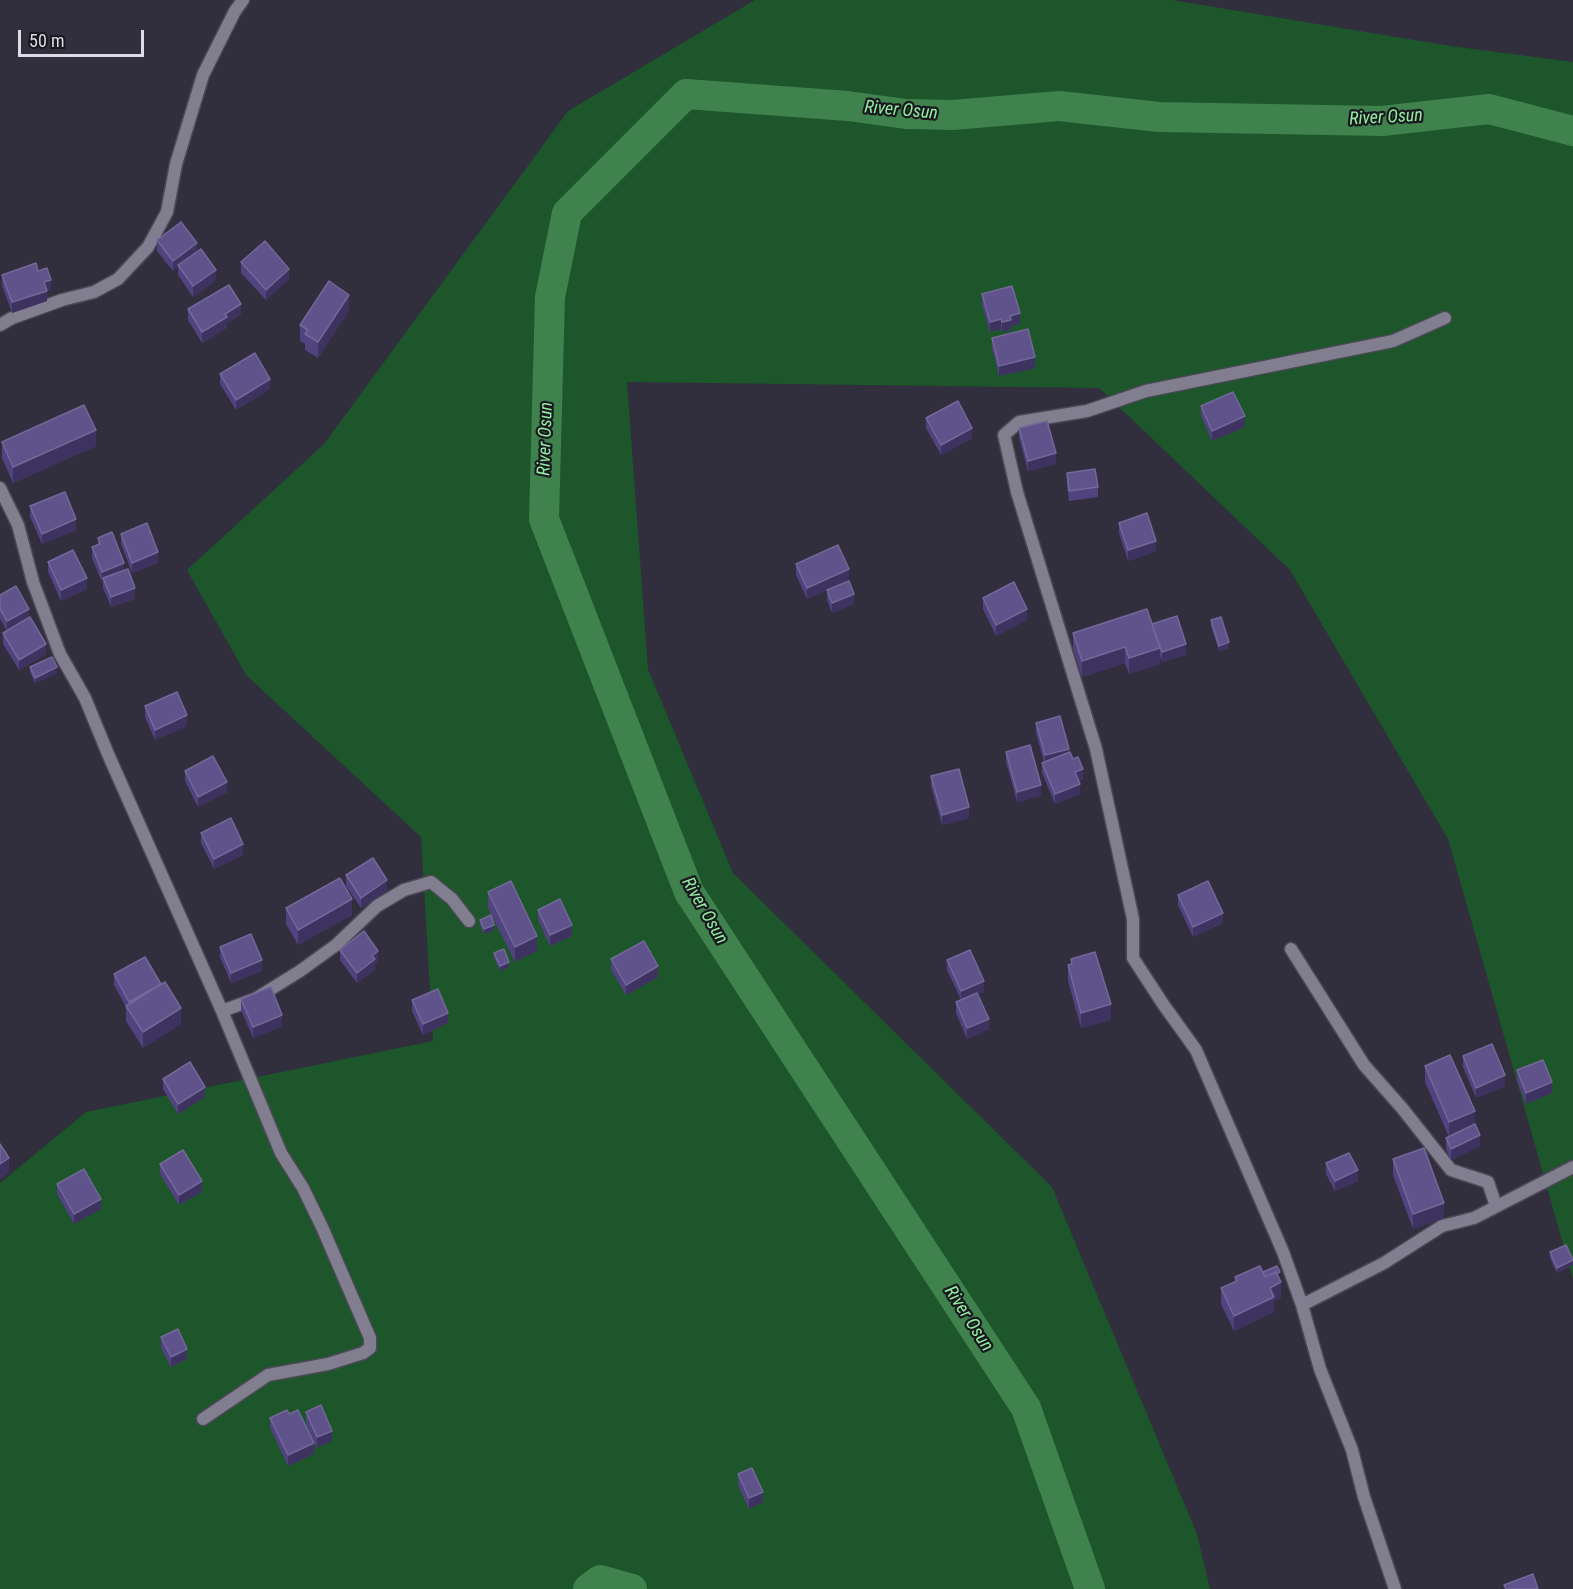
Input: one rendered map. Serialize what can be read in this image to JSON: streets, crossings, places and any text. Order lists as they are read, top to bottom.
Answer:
{
  "water": ["River Osun"],
  "scale_bar": "50 m"
}
